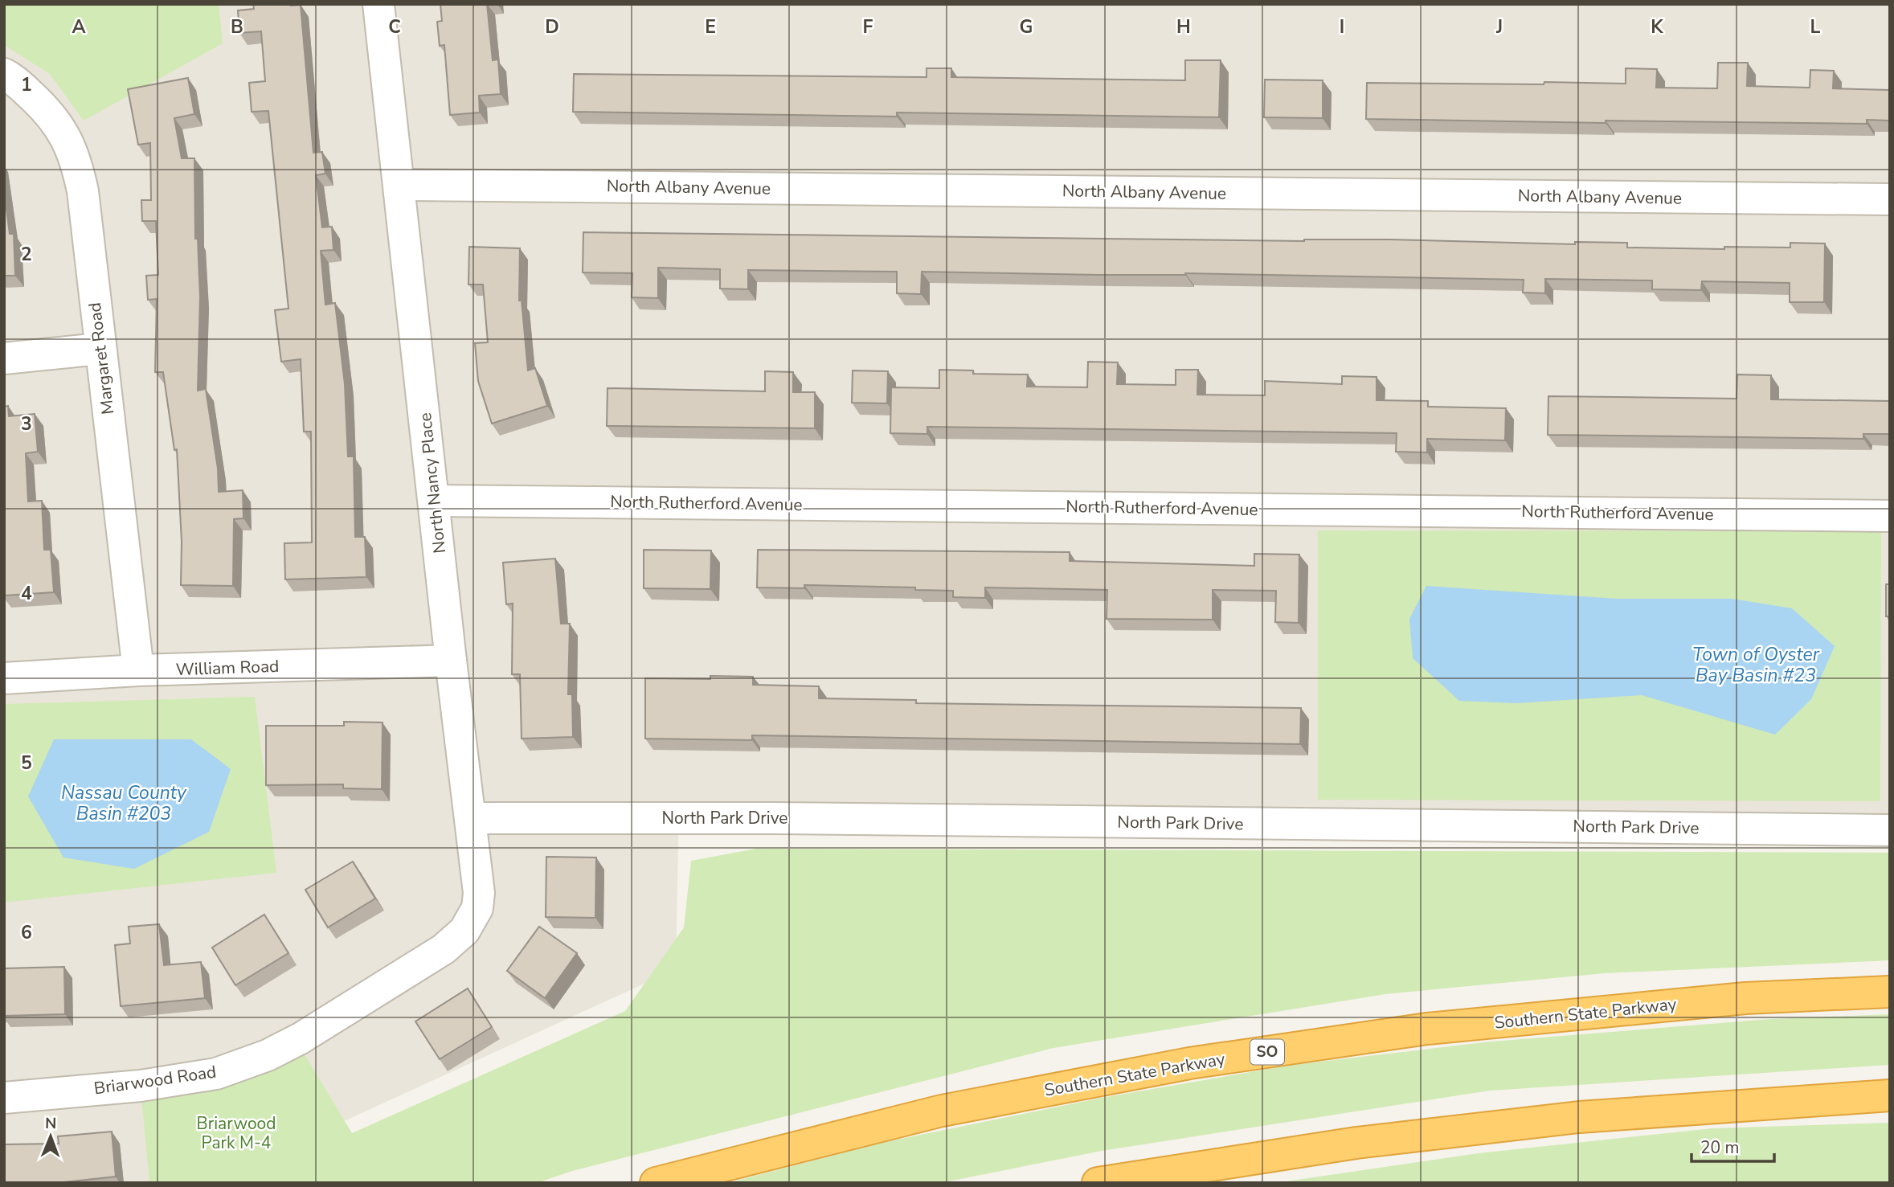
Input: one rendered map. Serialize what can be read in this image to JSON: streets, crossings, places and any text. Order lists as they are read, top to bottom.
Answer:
{
  "streets": {
    "highway": ["Southern State Parkway", "SO"],
    "street": [
      "North Albany Avenue",
      "Margaret Road",
      "North Nancy Place",
      "North Rutherford Avenue",
      "William Road",
      "North Park Drive",
      "Briarwood Road"
    ]
  },
  "crossings": [
    ["North Albany Avenue", "North Nancy Place"],
    ["Margaret Road", "William Road"],
    ["North Nancy Place", "North Rutherford Avenue"],
    ["North Nancy Place", "William Road"],
    ["North Nancy Place", "North Park Drive"],
    ["North Nancy Place", "Briarwood Road"]
  ],
  "water": ["Town of Oyster Bay Basin #23", "Nassau County Basin #203"],
  "parks": ["Briarwood Park M-4"],
  "scale_bar": "20 m",
  "north": "top",
  "grid": {
    "columns": [
      "A",
      "B",
      "C",
      "D",
      "E",
      "F",
      "G",
      "H",
      "I",
      "J",
      "K",
      "L"
    ],
    "rows": [
      "1",
      "2",
      "3",
      "4",
      "5",
      "6"
    ]
  }
}
